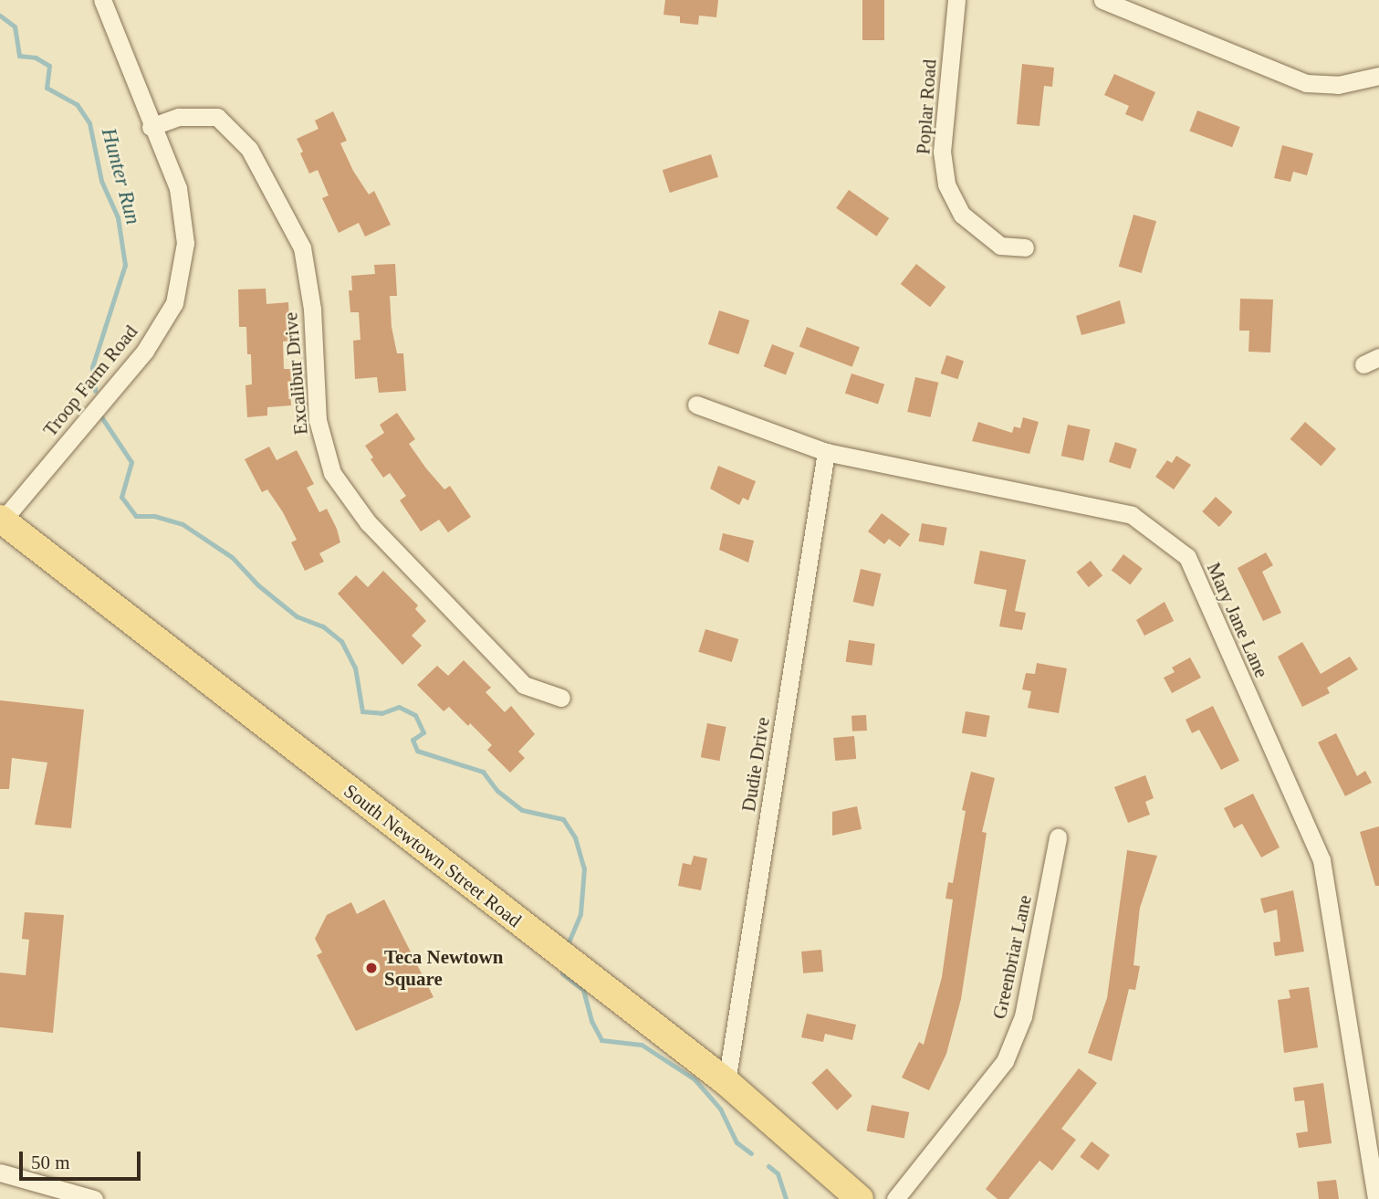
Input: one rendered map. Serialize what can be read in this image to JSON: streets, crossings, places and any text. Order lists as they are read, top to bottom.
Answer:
{
  "streets": {
    "main road": ["South Newtown Street Road"],
    "street": [
      "Poplar Road",
      "Excalibur Drive",
      "Troop Farm Road",
      "Mary Jane Lane",
      "Dudie Drive",
      "Greenbriar Lane"
    ]
  },
  "crossings": [
    ["Excalibur Drive", "Troop Farm Road"],
    ["Troop Farm Road", "South Newtown Street Road"],
    ["Mary Jane Lane", "Dudie Drive"],
    ["Dudie Drive", "South Newtown Street Road"]
  ],
  "water": ["Hunter Run"],
  "places": ["Teca Newtown Square"],
  "scale_bar": "50 m"
}
